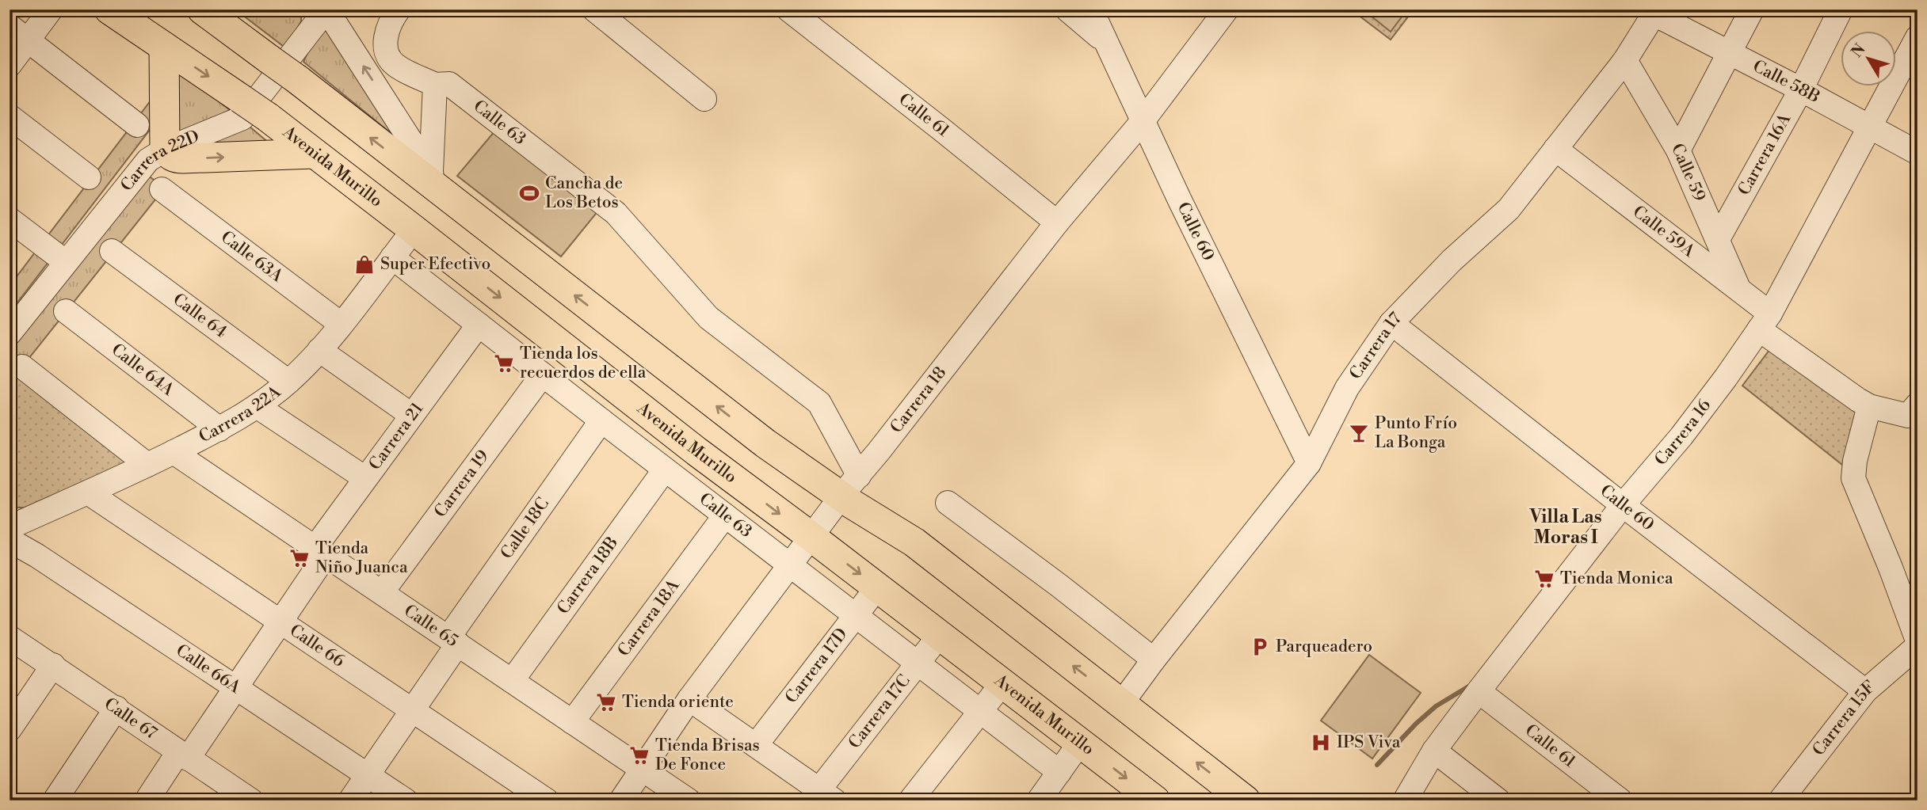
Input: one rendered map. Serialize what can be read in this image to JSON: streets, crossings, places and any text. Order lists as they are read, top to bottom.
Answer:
{
  "streets": {
    "main road": ["Avenida Murillo"],
    "street": [
      "Calle 58B",
      "Calle 61",
      "Calle 63",
      "Carrera 16A",
      "Carrera 22D",
      "Calle 59",
      "Calle 60",
      "Calle 59A",
      "Calle 63A",
      "Calle 64",
      "Carrera 17",
      "Calle 64A",
      "Carrera 18",
      "Carrera 22A",
      "Carrera 16",
      "Carrera 21",
      "Carrera 19",
      "Calle 18C",
      "Carrera 18B",
      "Carrera 18A",
      "Calle 65",
      "Calle 66",
      "Carrera 17D",
      "Calle 66A",
      "Carrera 17C",
      "Calle 67",
      "Carrera 15F"
    ]
  },
  "crossings": [
    ["Calle 58B", "Carrera 16A"],
    ["Calle 58B", "Carrera 17"],
    ["Calle 58B", "Carrera 16"],
    ["Calle 61", "Carrera 18"],
    ["Calle 61", "Carrera 16"],
    ["Calle 63", "Carrera 18"],
    ["Calle 63", "Carrera 22A"],
    ["Calle 63", "Carrera 21"],
    ["Calle 63", "Carrera 19"],
    ["Calle 63", "Calle 18C"],
    ["Calle 63", "Carrera 18B"],
    ["Calle 63", "Carrera 18A"],
    ["Calle 63", "Carrera 17D"],
    ["Calle 63", "Carrera 17C"],
    ["Carrera 16A", "Calle 59"],
    ["Avenida Murillo", "Carrera 18"],
    ["Avenida Murillo", "Carrera 22A"],
    ["Avenida Murillo", "Carrera 17D"],
    ["Avenida Murillo", "Carrera 17C"],
    ["Calle 59", "Calle 59A"],
    ["Calle 59", "Carrera 17"],
    ["Calle 60", "Carrera 17"],
    ["Calle 60", "Carrera 18"],
    ["Calle 60", "Carrera 16"],
    ["Calle 60", "Carrera 15F"],
    ["Calle 59A", "Carrera 17"],
    ["Calle 59A", "Carrera 16"],
    ["Calle 63A", "Carrera 22A"],
    ["Calle 64", "Carrera 22A"],
    ["Calle 64A", "Carrera 22A"],
    ["Carrera 18", "Calle 65"],
    ["Carrera 22A", "Calle 65"],
    ["Carrera 22A", "Calle 66"],
    ["Carrera 21", "Calle 65"],
    ["Carrera 21", "Calle 66"],
    ["Carrera 21", "Calle 66A"],
    ["Carrera 21", "Calle 67"],
    ["Carrera 19", "Calle 65"],
    ["Calle 18C", "Calle 65"],
    ["Calle 18C", "Calle 66"],
    ["Calle 18C", "Calle 66A"],
    ["Carrera 18B", "Calle 65"],
    ["Carrera 18A", "Calle 65"]
  ],
  "districts": ["Villa Las Moras I"],
  "places": {
    "sports": ["Cancha de Los Betos"],
    "shop": ["Super Efectivo"],
    "supermarket": [
      "Tienda los recuerdos de ella",
      "Tienda Niño Juanca",
      "Tienda Monica",
      "Tienda oriente",
      "Tienda Brisas De Fonce"
    ],
    "bar": ["Punto Frío La Bonga"],
    "parking": ["Parqueadero"],
    "hospital": ["IPS Viva"]
  },
  "north": "top left"
}
